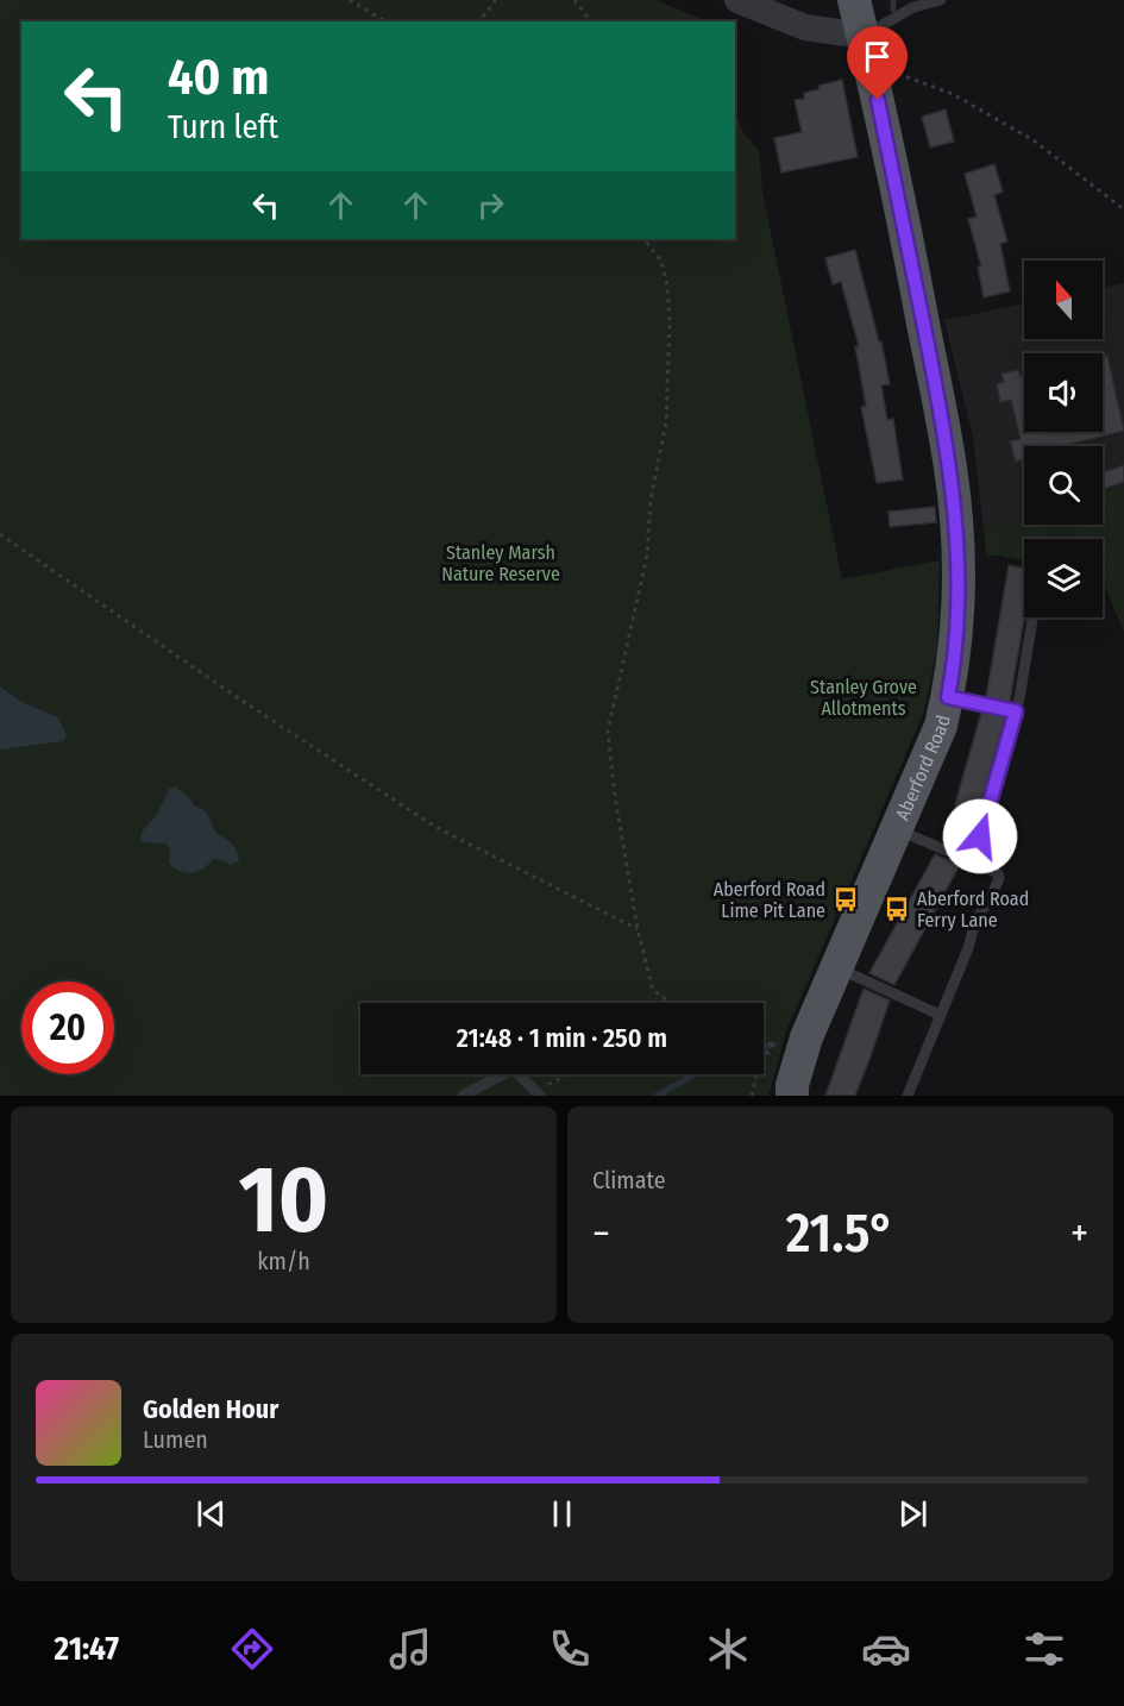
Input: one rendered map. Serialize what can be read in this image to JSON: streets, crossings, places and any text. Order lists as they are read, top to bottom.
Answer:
{
  "streets": {
    "main road": ["Aberford Road"]
  },
  "parks": ["Stanley Marsh Nature Reserve", "Stanley Grove Allotments"],
  "places": {
    "bus stop": ["Aberford Road Lime Pit Lane", "Aberford Road Ferry Lane"]
  },
  "north": "top",
  "page": {
    "turn": ["40 m", "Turn left"],
    "limit": "20",
    "trip": "21:48 · 1 min · 250 m",
    "tile": [
      ["10", "km/h"],
      "Climate"
    ],
    "heat": ["−", "21.5°", "+"],
    "song": ["Golden Hour", "Lumen"],
    "tabs": "21:47"
  }
}
